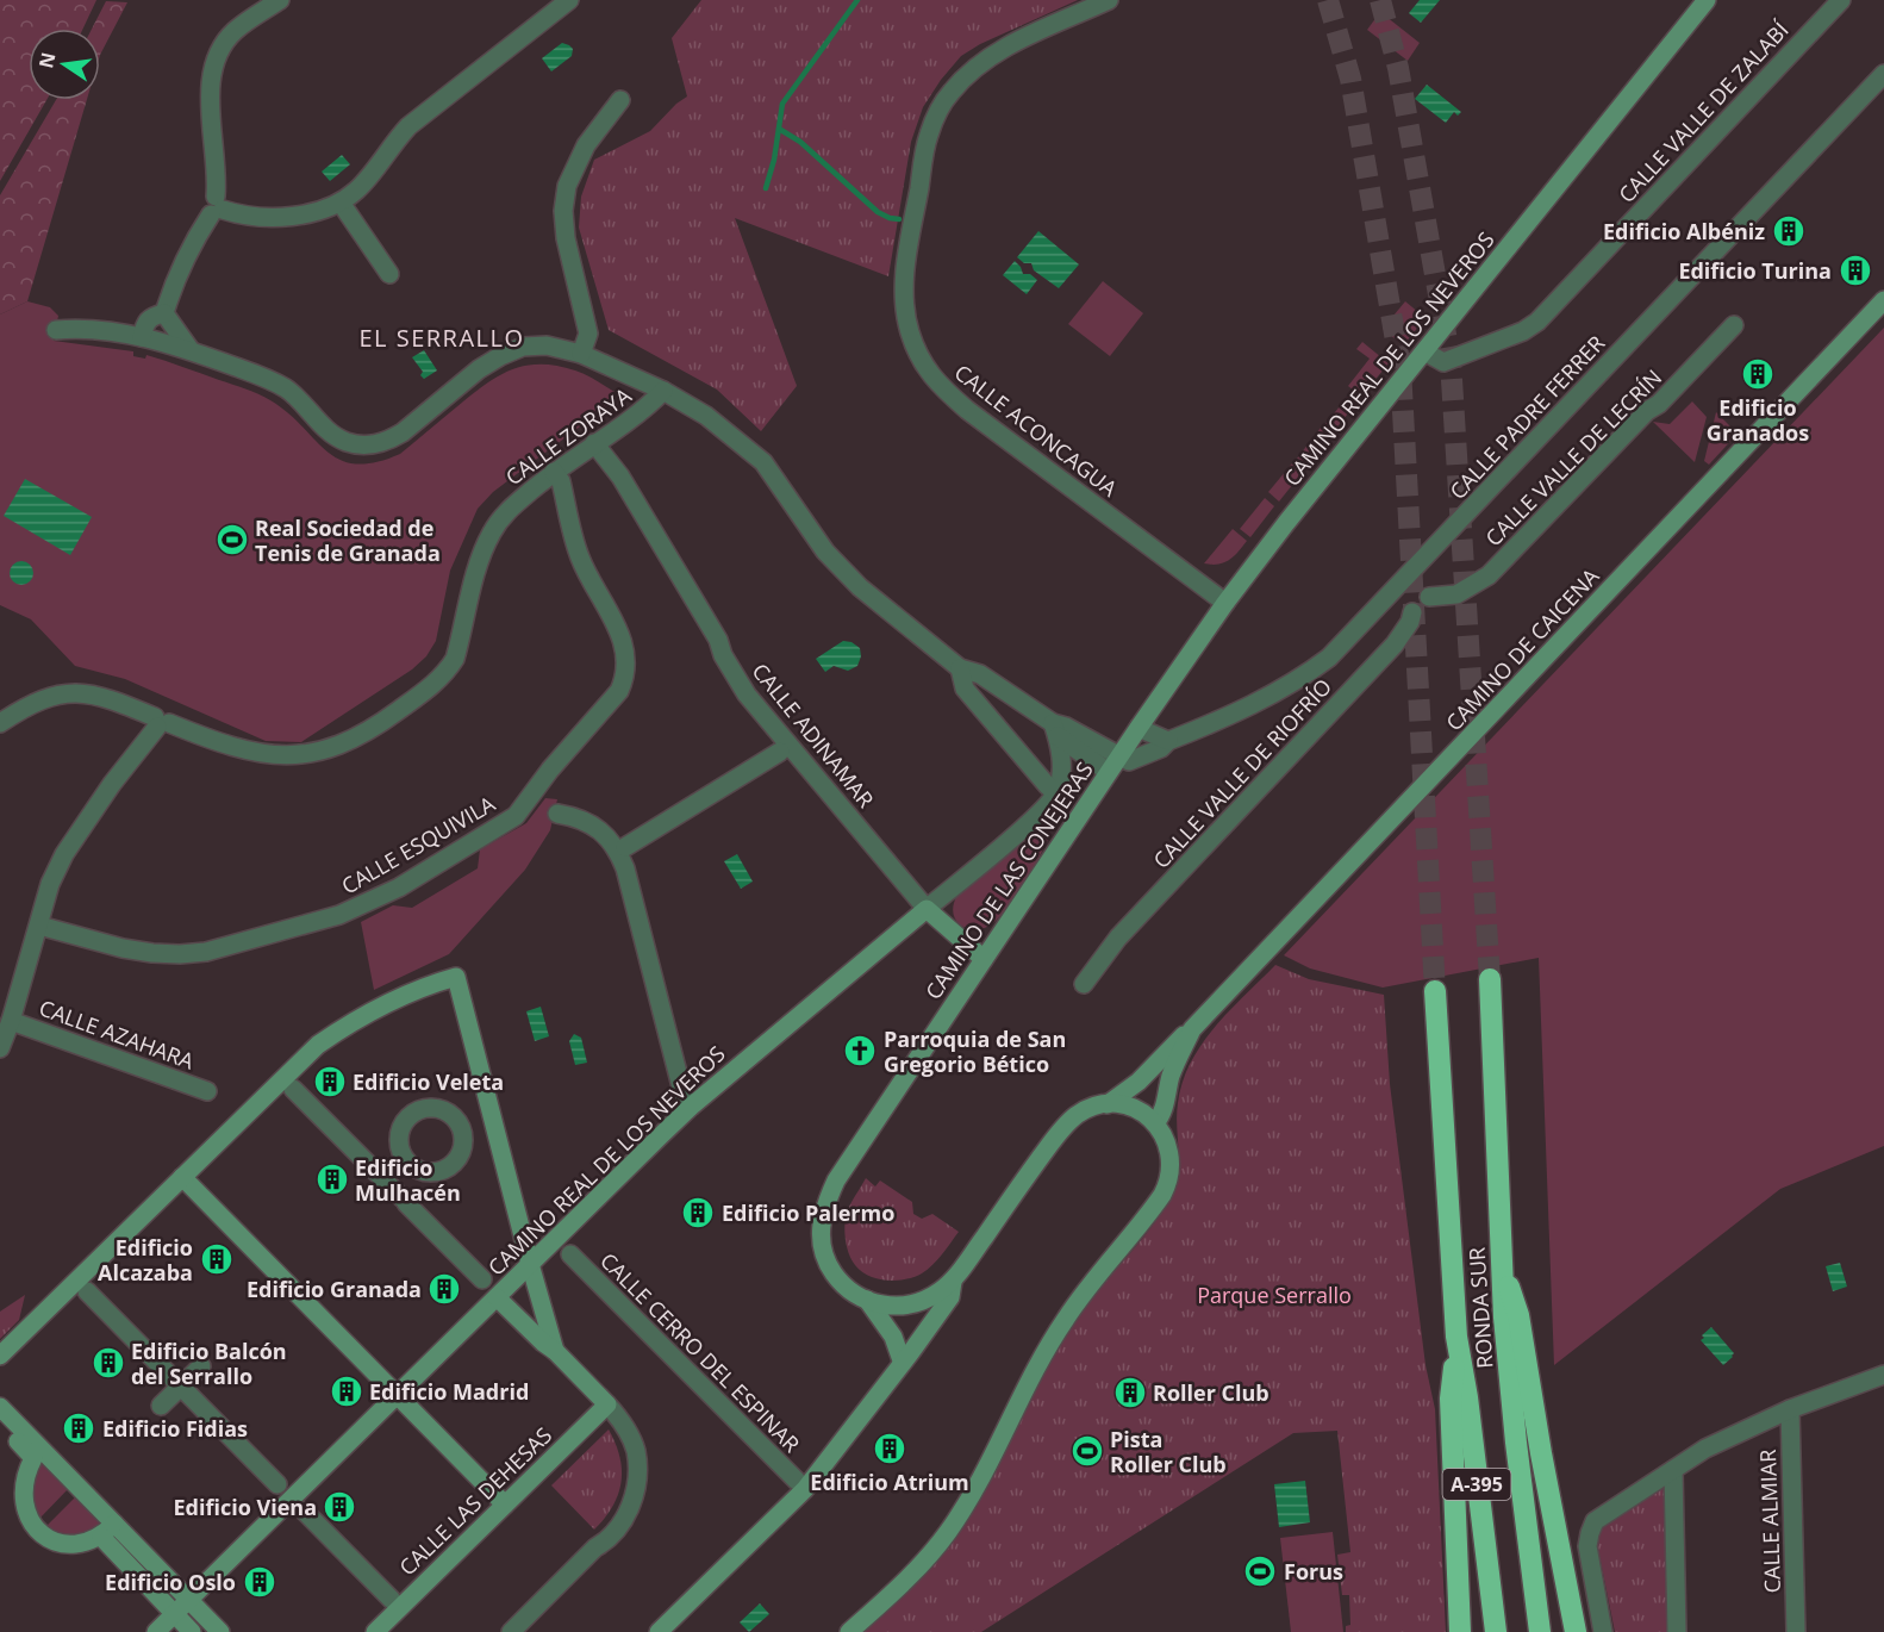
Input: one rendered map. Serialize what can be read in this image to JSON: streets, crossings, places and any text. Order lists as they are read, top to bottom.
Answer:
{
  "streets": {
    "highway": ["RONDA SUR", "A-395"],
    "street": [
      "CALLE VALLE DE ZALABÍ",
      "CAMINO REAL DE LOS NEVEROS",
      "CALLE PADRE FERRER",
      "CALLE ACONCAGUA",
      "CALLE ZORAYA",
      "CALLE VALLE DE LECRÍN",
      "CAMINO DE CAICENA",
      "CALLE ADINAMAR",
      "CALLE VALLE DE RIOFRÍO",
      "CALLE ESQUIVILA",
      "CAMINO DE LAS CONEJERAS",
      "CALLE AZAHARA",
      "CALLE CERRO DEL ESPINAR",
      "CALLE LAS DEHESAS",
      "CALLE ALMIAR"
    ]
  },
  "crossings": [
    ["CALLE VALLE DE ZALABÍ", "CAMINO REAL DE LOS NEVEROS"],
    ["CAMINO REAL DE LOS NEVEROS", "CALLE PADRE FERRER"],
    ["CAMINO REAL DE LOS NEVEROS", "CALLE ACONCAGUA"],
    ["CAMINO REAL DE LOS NEVEROS", "CALLE ADINAMAR"],
    ["CAMINO REAL DE LOS NEVEROS", "CAMINO DE LAS CONEJERAS"],
    ["CALLE PADRE FERRER", "CAMINO DE LAS CONEJERAS"],
    ["CALLE ZORAYA", "CALLE ADINAMAR"],
    ["CALLE ZORAYA", "CALLE ESQUIVILA"],
    ["CALLE VALLE DE LECRÍN", "CALLE VALLE DE RIOFRÍO"],
    ["CAMINO DE CAICENA", "CAMINO DE LAS CONEJERAS"],
    ["CALLE ADINAMAR", "CAMINO DE LAS CONEJERAS"]
  ],
  "districts": ["EL SERRALLO"],
  "parks": ["Parque Serrallo"],
  "places": {
    "building": [
      "Edificio Albéniz",
      "Edificio Turina",
      "Edificio Granados",
      "Edificio Veleta",
      "Edificio Mulhacén",
      "Edificio Palermo",
      "Edificio Alcazaba",
      "Edificio Granada",
      "Edificio Balcón del Serrallo",
      "Edificio Madrid",
      "Roller Club",
      "Edificio Fidias",
      "Edificio Atrium",
      "Edificio Viena",
      "Edificio Oslo"
    ],
    "sports": ["Real Sociedad de Tenis de Granada", "Pista Roller Club", "Forus"],
    "church": ["Parroquia de San Gregorio Bético"]
  },
  "north": "left"
}
